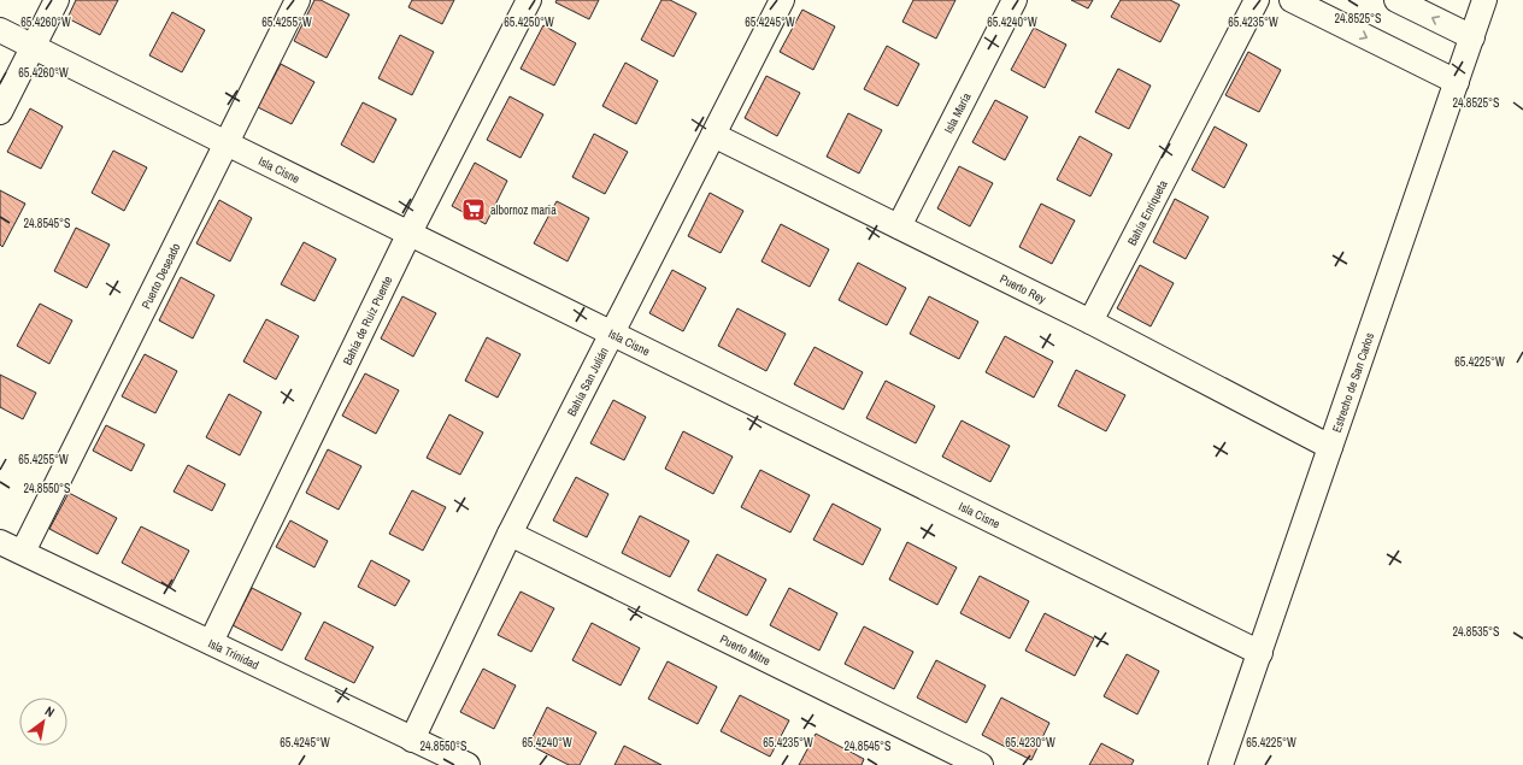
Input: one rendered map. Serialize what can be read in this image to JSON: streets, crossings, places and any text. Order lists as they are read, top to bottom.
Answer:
{
  "streets": {
    "street": [
      "Isla María",
      "Isla Cisne",
      "Bahía Enriqueta",
      "Puerto Deseado",
      "Puerto Rey",
      "Bahía de Ruiz Puente",
      "Bahía San Julián",
      "Estrecho de San Carlos",
      "Puerto Mitre",
      "Isla Trinidad"
    ]
  },
  "crossings": [
    ["Isla María", "Puerto Rey"],
    ["Isla Cisne", "Puerto Deseado"],
    ["Isla Cisne", "Bahía de Ruiz Puente"],
    ["Isla Cisne", "Bahía San Julián"],
    ["Isla Cisne", "Estrecho de San Carlos"],
    ["Bahía Enriqueta", "Puerto Rey"],
    ["Puerto Deseado", "Isla Trinidad"],
    ["Puerto Rey", "Bahía San Julián"],
    ["Puerto Rey", "Estrecho de San Carlos"],
    ["Bahía de Ruiz Puente", "Isla Trinidad"],
    ["Bahía San Julián", "Puerto Mitre"],
    ["Bahía San Julián", "Isla Trinidad"]
  ],
  "places": {
    "supermarket": ["albornoz maria"]
  },
  "north": "top right",
  "coordinates": [
    "24.8525°S",
    "65.4260°W",
    "65.4255°W",
    "65.4250°W",
    "65.4245°W",
    "65.4240°W",
    "65.4235°W",
    "24.8545°S",
    "65.4225°W",
    "24.8550°S",
    "24.8535°S",
    "65.4230°W"
  ]
}
